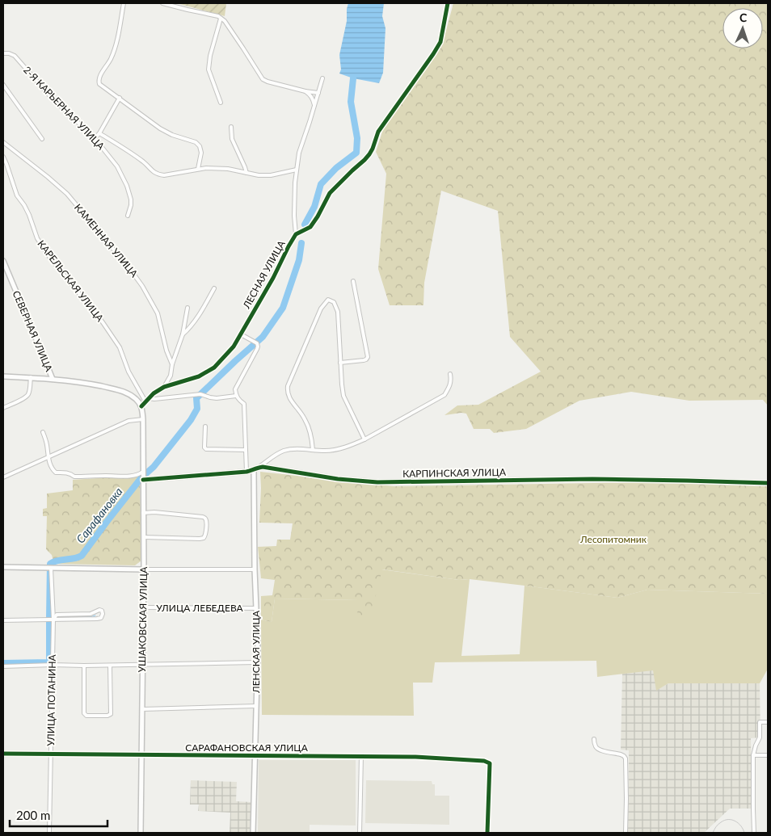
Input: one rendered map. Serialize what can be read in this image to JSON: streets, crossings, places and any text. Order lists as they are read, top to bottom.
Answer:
{
  "streets": {
    "street": [
      "2-Я КАРЬЕРНАЯ УЛИЦА",
      "КАМЕННАЯ УЛИЦА",
      "ЛЕСНАЯ УЛИЦА",
      "КАРЕЛЬСКАЯ УЛИЦА",
      "СЕВЕРНАЯ УЛИЦА",
      "КАРПИНСКАЯ УЛИЦА",
      "УЛИЦА ЛЕБЕДЕВА",
      "УШАКОВСКАЯ УЛИЦА",
      "ЛЕНСКАЯ УЛИЦА",
      "УЛИЦА ПОТАНИНА",
      "САРАФАНОВСКАЯ УЛИЦА"
    ]
  },
  "crossings": [
    ["2-Я КАРЬЕРНАЯ УЛИЦА", "ЛЕСНАЯ УЛИЦА"],
    ["ЛЕСНАЯ УЛИЦА", "КАРЕЛЬСКАЯ УЛИЦА"],
    ["ЛЕСНАЯ УЛИЦА", "УШАКОВСКАЯ УЛИЦА"],
    ["УЛИЦА ЛЕБЕДЕВА", "УШАКОВСКАЯ УЛИЦА"],
    ["УЛИЦА ЛЕБЕДЕВА", "ЛЕНСКАЯ УЛИЦА"],
    ["УШАКОВСКАЯ УЛИЦА", "САРАФАНОВСКАЯ УЛИЦА"],
    ["ЛЕНСКАЯ УЛИЦА", "САРАФАНОВСКАЯ УЛИЦА"],
    ["УЛИЦА ПОТАНИНА", "САРАФАНОВСКАЯ УЛИЦА"]
  ],
  "water": ["Сарафановка"],
  "parks": ["Лесопитомник"],
  "scale_bar": "200 m",
  "north": "top"
}
